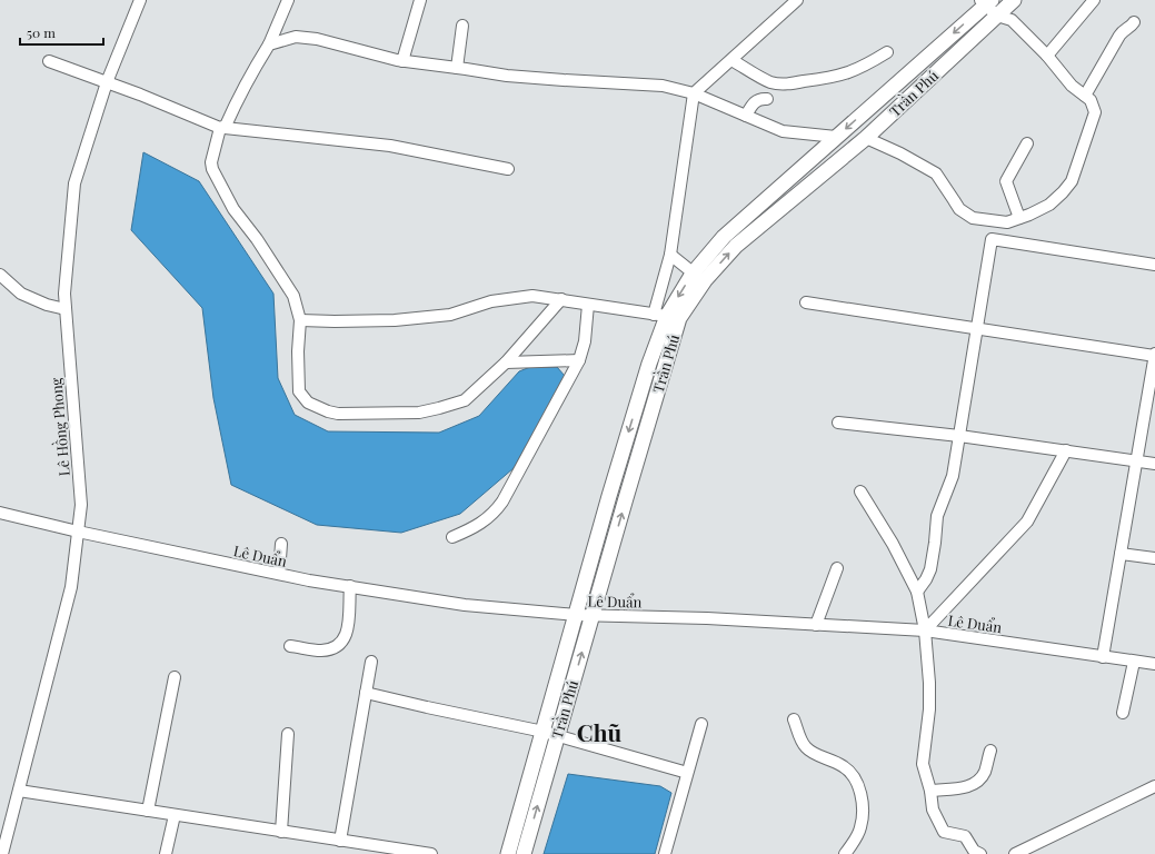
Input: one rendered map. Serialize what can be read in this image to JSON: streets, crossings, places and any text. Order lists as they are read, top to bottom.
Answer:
{
  "streets": {
    "main road": ["Trần Phú"],
    "street": ["Lê Hồng Phong", "Lê Duẩn"]
  },
  "crossings": [
    ["Trần Phú", "Lê Duẩn"],
    ["Lê Hồng Phong", "Lê Duẩn"]
  ],
  "districts": ["Chũ"],
  "scale_bar": "50 m"
}
